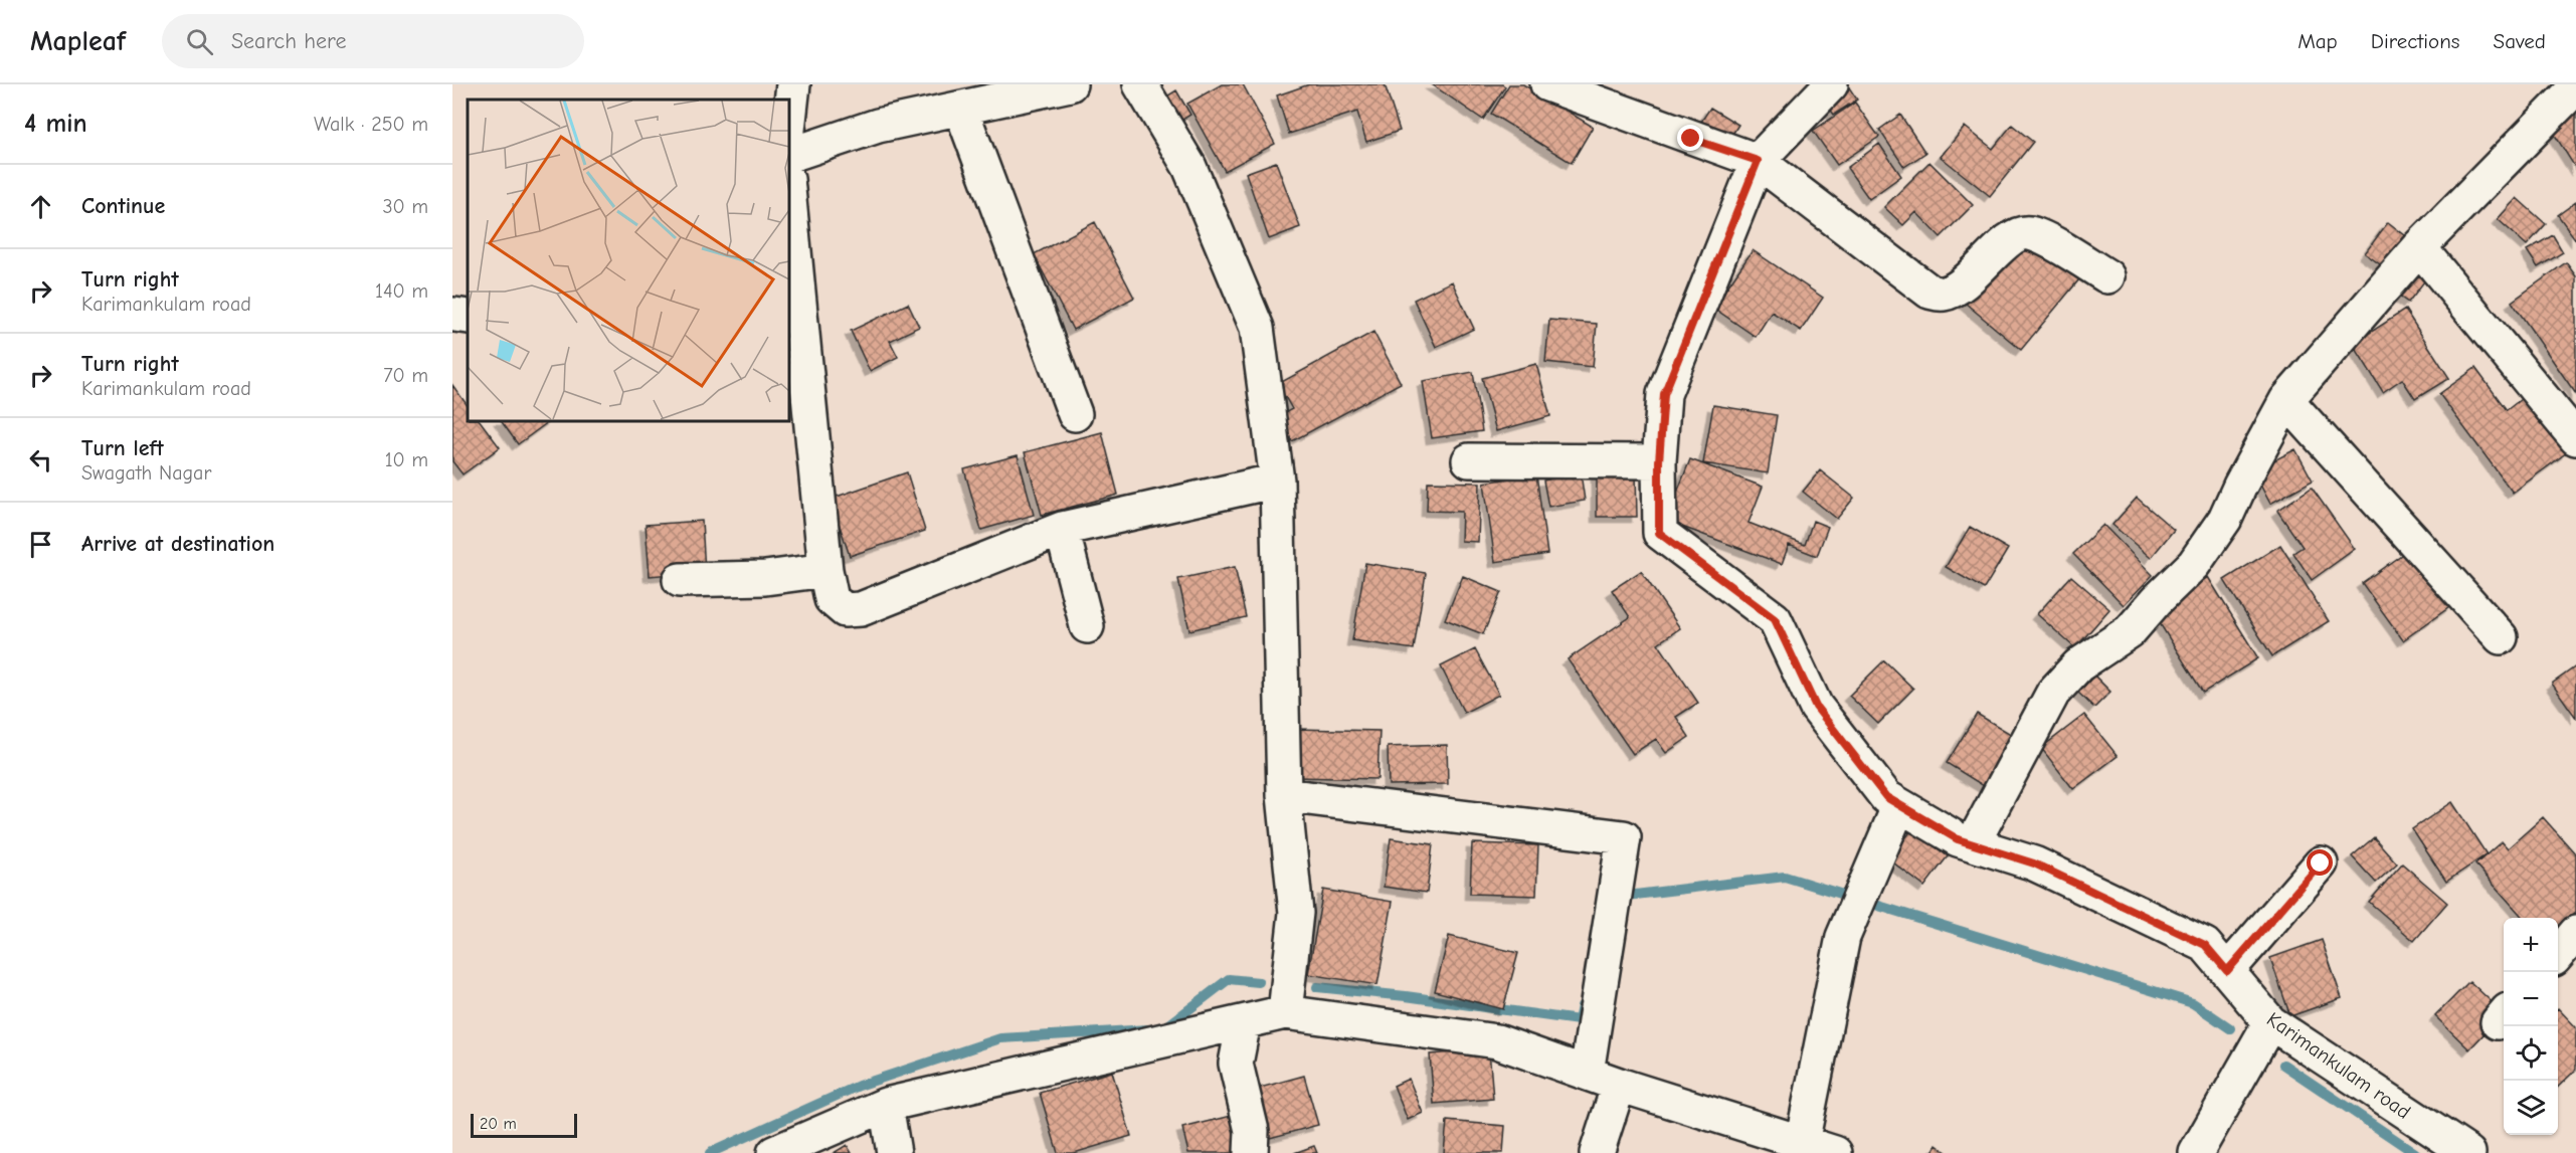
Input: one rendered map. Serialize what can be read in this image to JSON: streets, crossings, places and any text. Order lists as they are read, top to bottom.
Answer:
{
  "streets": {
    "street": ["Karimankulam road"]
  },
  "scale_bar": "20 m",
  "page": {
    "header": "Mapleaf",
    "search": "Search here",
    "nav": ["Map", "Directions", "Saved"],
    "heading": ["4 min", "Walk · 250 m"],
    "list": [
      ["Continue", "30 m"],
      ["Turn right", "Karimankulam road", "140 m"],
      ["Turn right", "Karimankulam road", "70 m"],
      ["Turn left", "Swagath Nagar", "10 m"],
      "Arrive at destination"
    ],
    "map_buttons": ["+", "−"],
    "scale": "20 m"
  }
}
